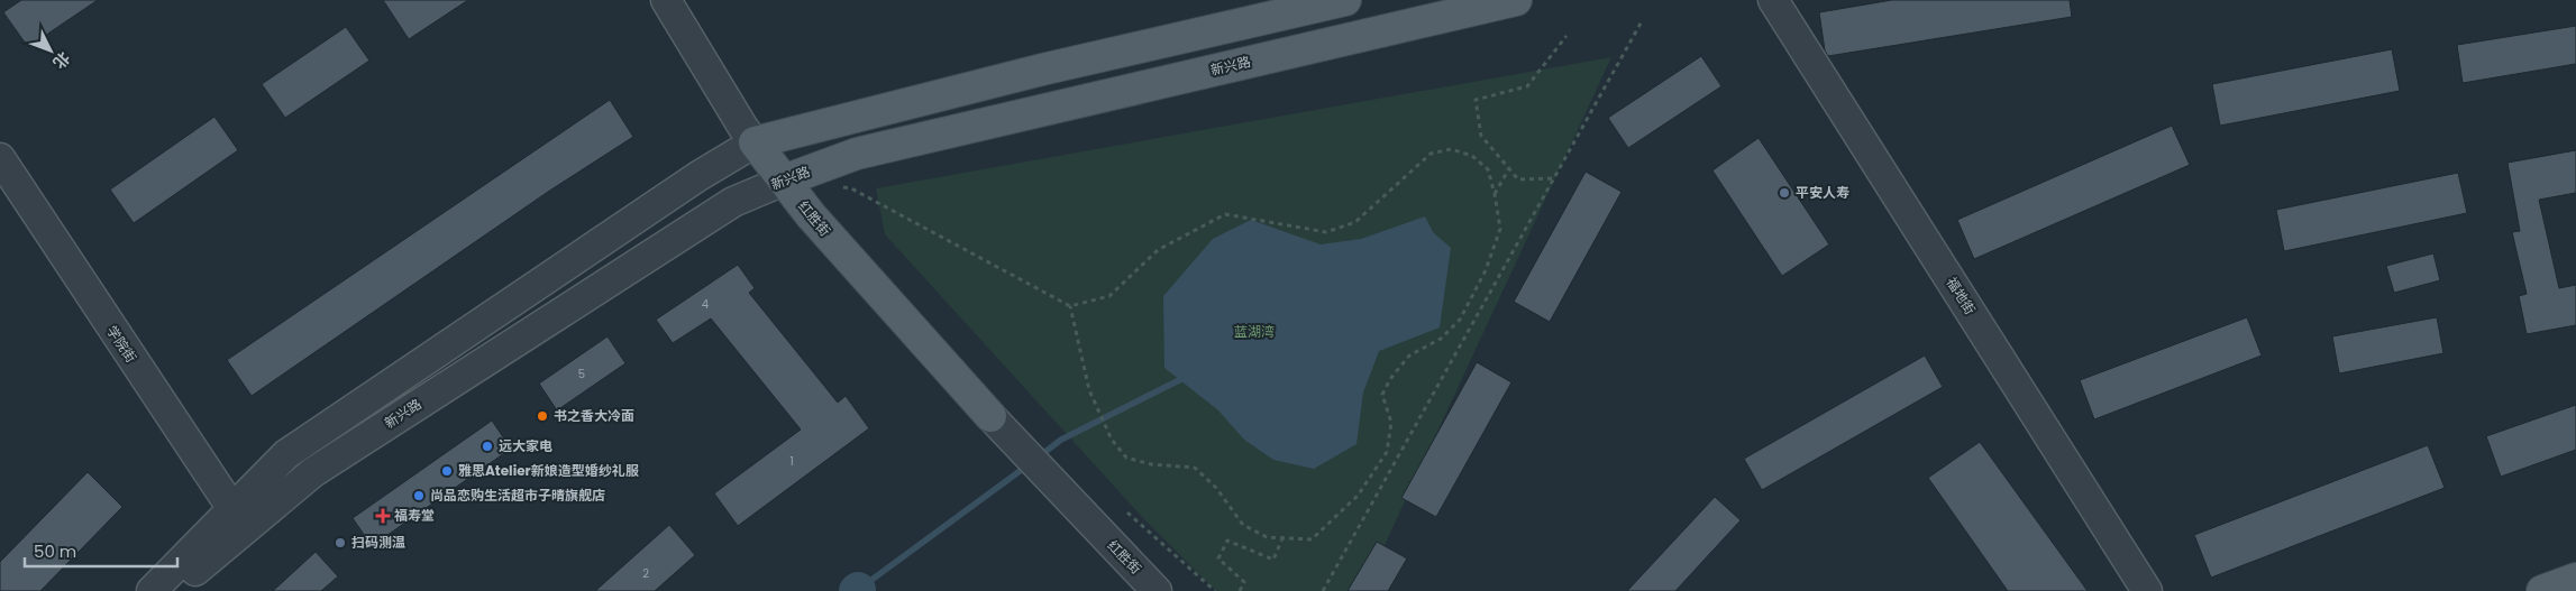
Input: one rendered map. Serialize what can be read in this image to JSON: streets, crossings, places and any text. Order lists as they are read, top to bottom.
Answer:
{
  "streets": {
    "main road": ["新兴路", "红胜街"],
    "street": ["福地街", "学院街"]
  },
  "crossings": [
    ["新兴路", "红胜街"],
    ["新兴路", "学院街"]
  ],
  "parks": ["蓝湖湾"],
  "places": {
    "other": [
      "平安人寿",
      "书之香大冷面",
      "远大家电",
      "雅思Atelier新娘造型婚纱礼服",
      "尚品恋购生活超市子晴旗舰店",
      "扫码测温"
    ],
    "health": ["福寿堂"]
  },
  "house_numbers": [
    "4",
    "5",
    "1",
    "2"
  ],
  "scale_bar": "50 m",
  "north": "bottom right"
}
